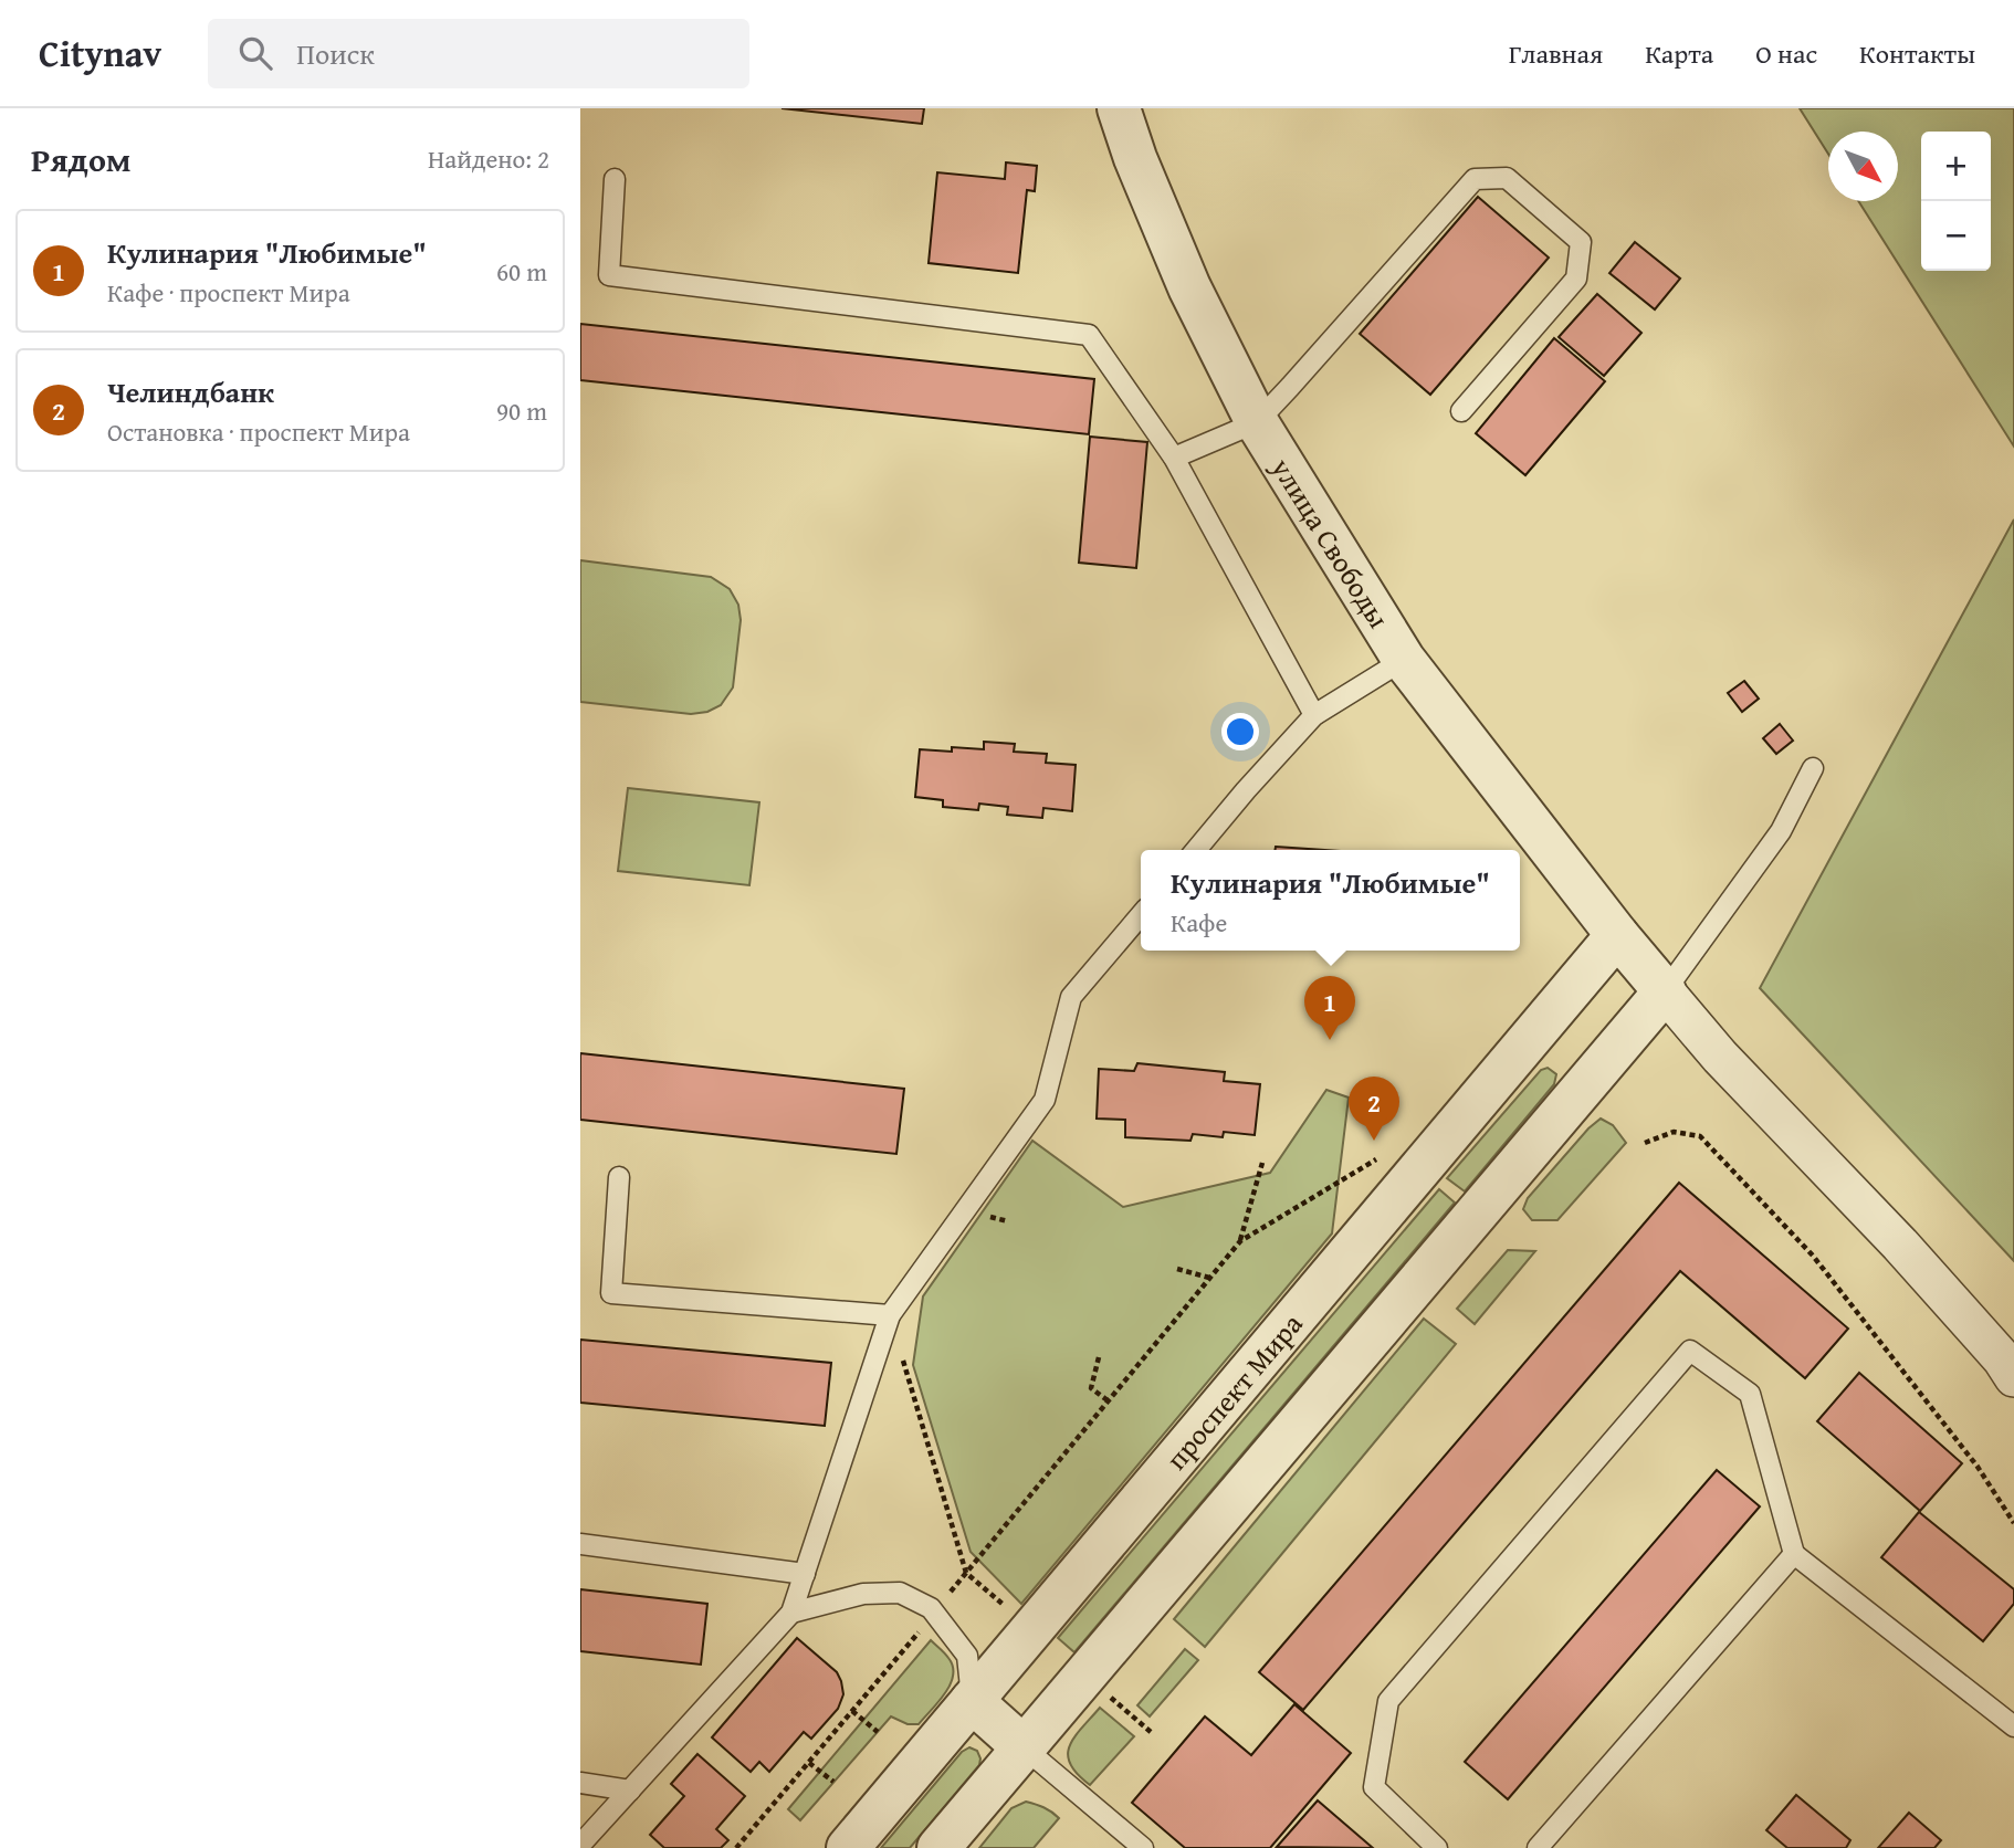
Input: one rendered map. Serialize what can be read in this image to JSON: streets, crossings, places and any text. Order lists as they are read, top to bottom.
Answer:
{
  "streets": {
    "street": ["улица Свободы", "проспект Мира"]
  },
  "crossings": [
    ["улица Свободы", "проспект Мира"]
  ],
  "north": "bottom right",
  "page": {
    "header": "Citynav",
    "search": "Поиск",
    "nav": [
      "Главная",
      "Карта",
      "О нас",
      "Контакты"
    ],
    "heading": ["Рядом", "Найдено: 2"],
    "map_buttons": ["+", "−"],
    "list": [
      {
        "mark": "1",
        "name": "Кулинария \"Любимые\"",
        "note": "Кафе · проспект Мира",
        "value": "60 m"
      },
      {
        "mark": "2",
        "name": "Челиндбанк",
        "note": "Остановка · проспект Мира",
        "value": "90 m"
      }
    ],
    "popup": ["Кулинария \"Любимые\"", "Кафе"],
    "pins": ["1", "2"]
  }
}
